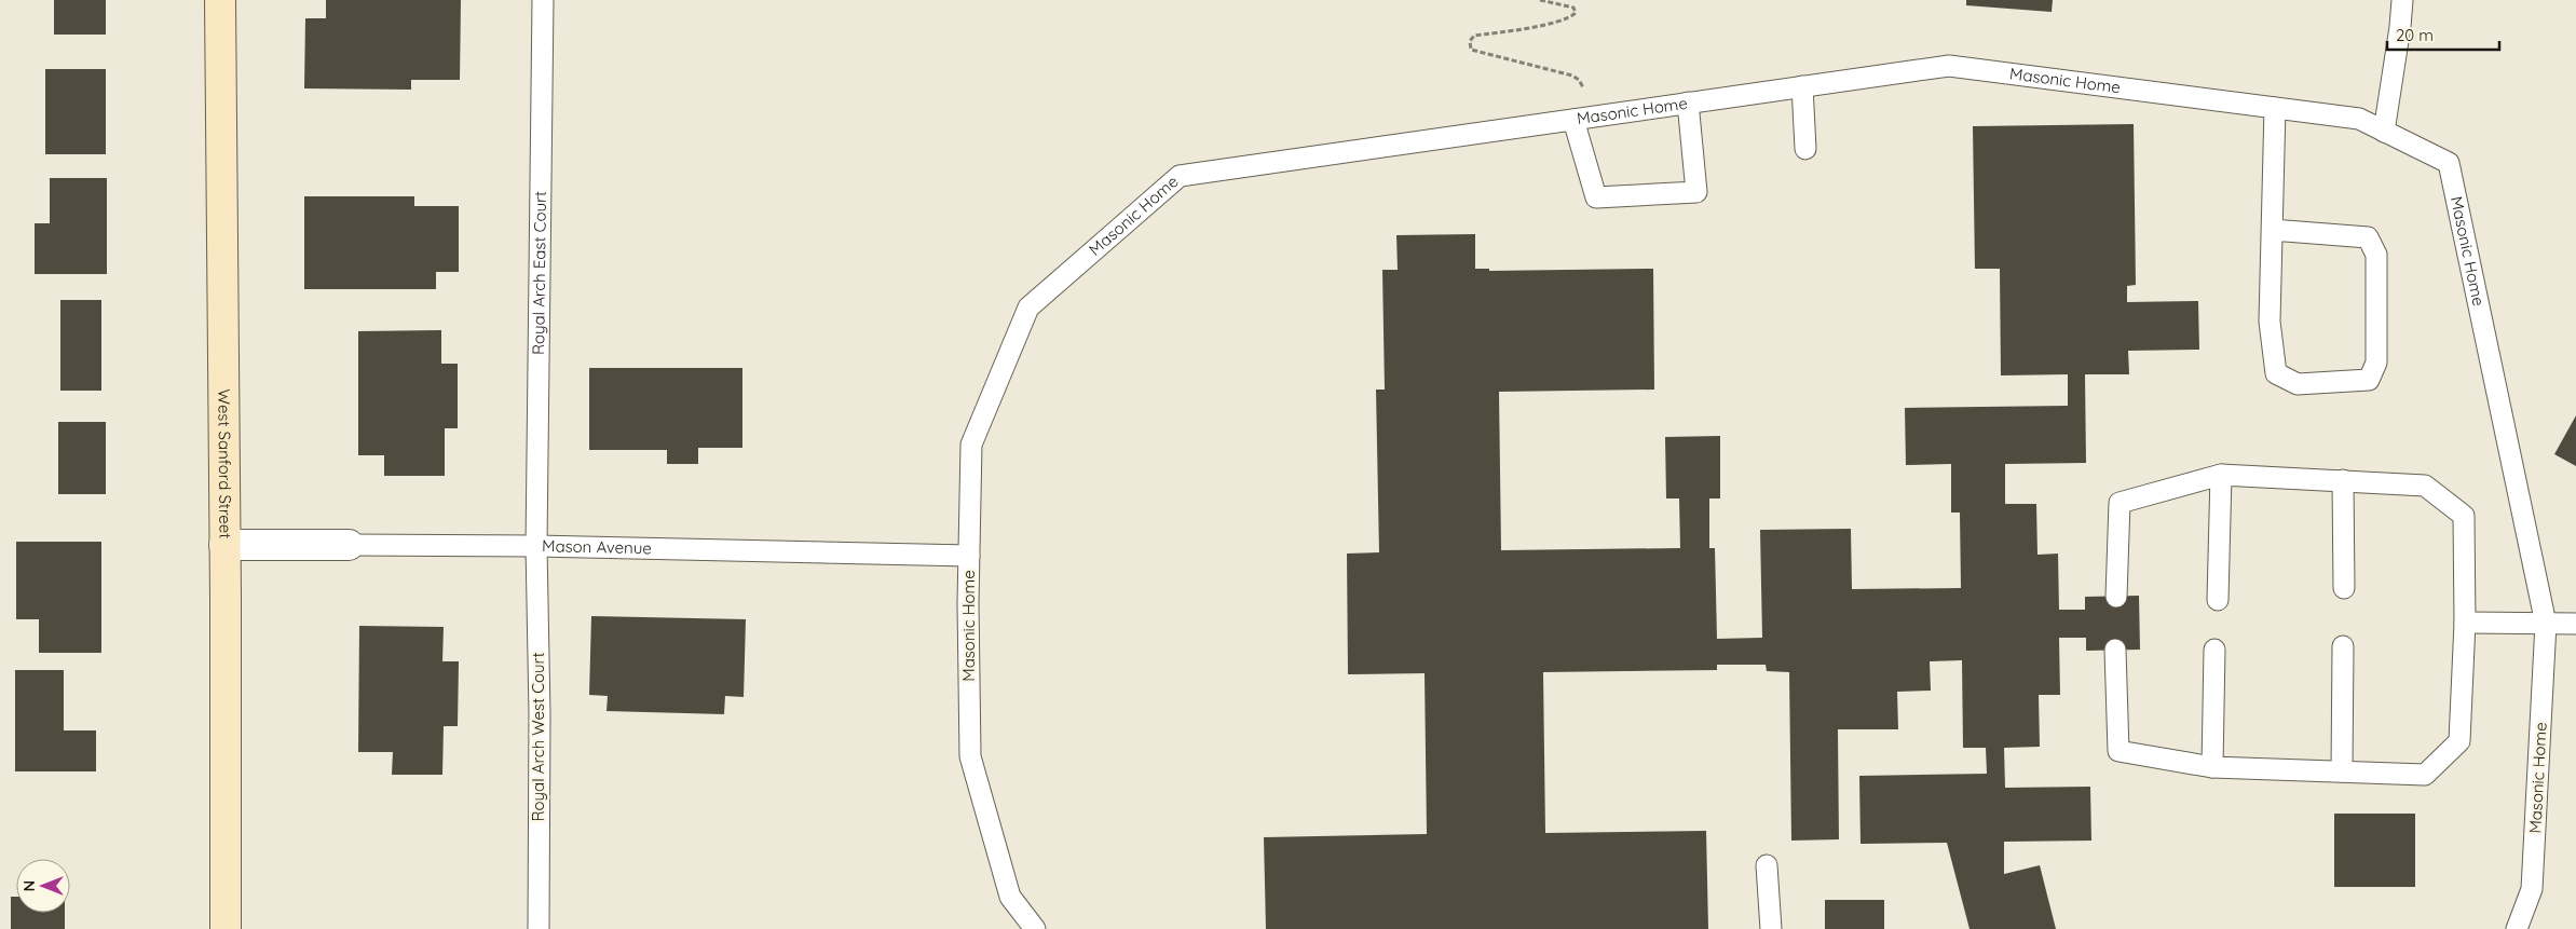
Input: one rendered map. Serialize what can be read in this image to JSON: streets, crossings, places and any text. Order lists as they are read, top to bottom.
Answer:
{
  "streets": {
    "street": ["West Sanford Street", "Mason Avenue"],
    "lane": ["Masonic Home", "Royal Arch East Court", "Royal Arch West Court"]
  },
  "crossings": [
    ["Masonic Home", "Mason Avenue"],
    ["Royal Arch East Court", "Mason Avenue"],
    ["Royal Arch East Court", "Royal Arch West Court"],
    ["West Sanford Street", "Mason Avenue"],
    ["Mason Avenue", "Royal Arch West Court"]
  ],
  "scale_bar": "20 m",
  "north": "left"
}
